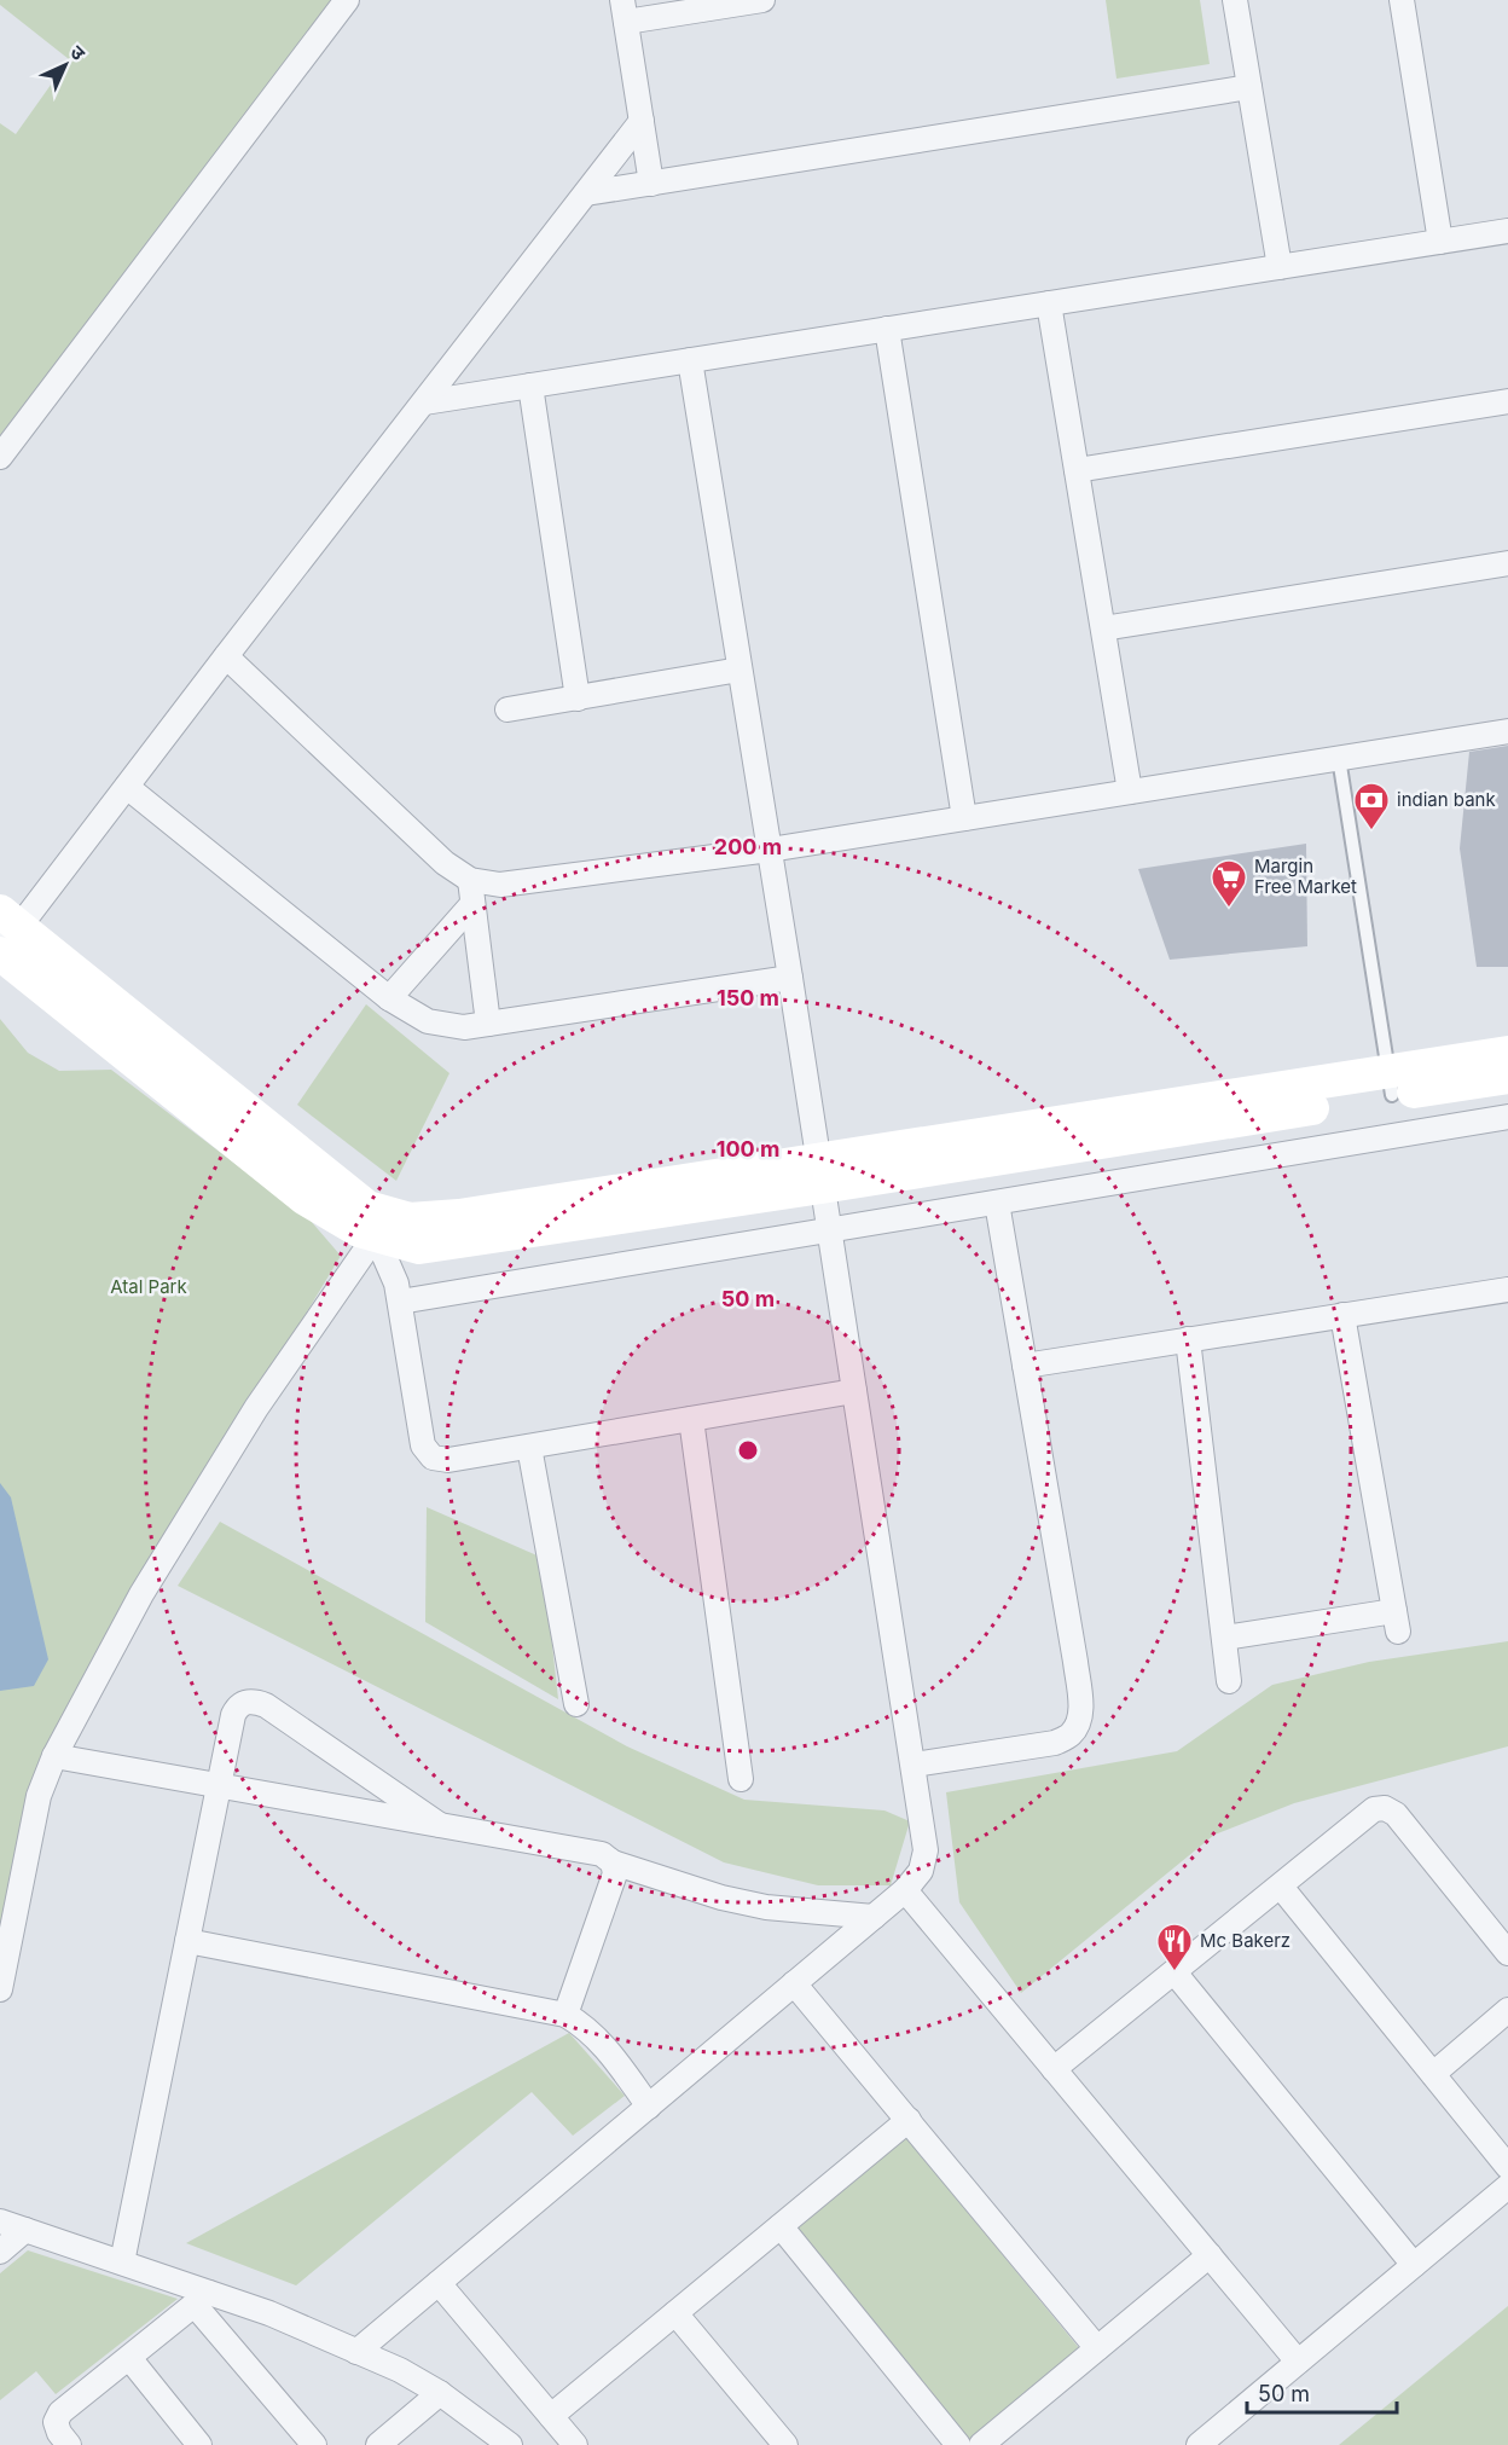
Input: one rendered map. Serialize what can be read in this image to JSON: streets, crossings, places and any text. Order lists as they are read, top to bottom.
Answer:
{
  "parks": ["Atal Park"],
  "places": {
    "bank": ["indian bank"],
    "supermarket": ["Margin Free Market"],
    "restaurant": ["Mc Bakerz"]
  },
  "scale_bar": "50 m",
  "north": "top right",
  "rings": [
    "200 m",
    "150 m",
    "100 m",
    "50 m"
  ]
}
